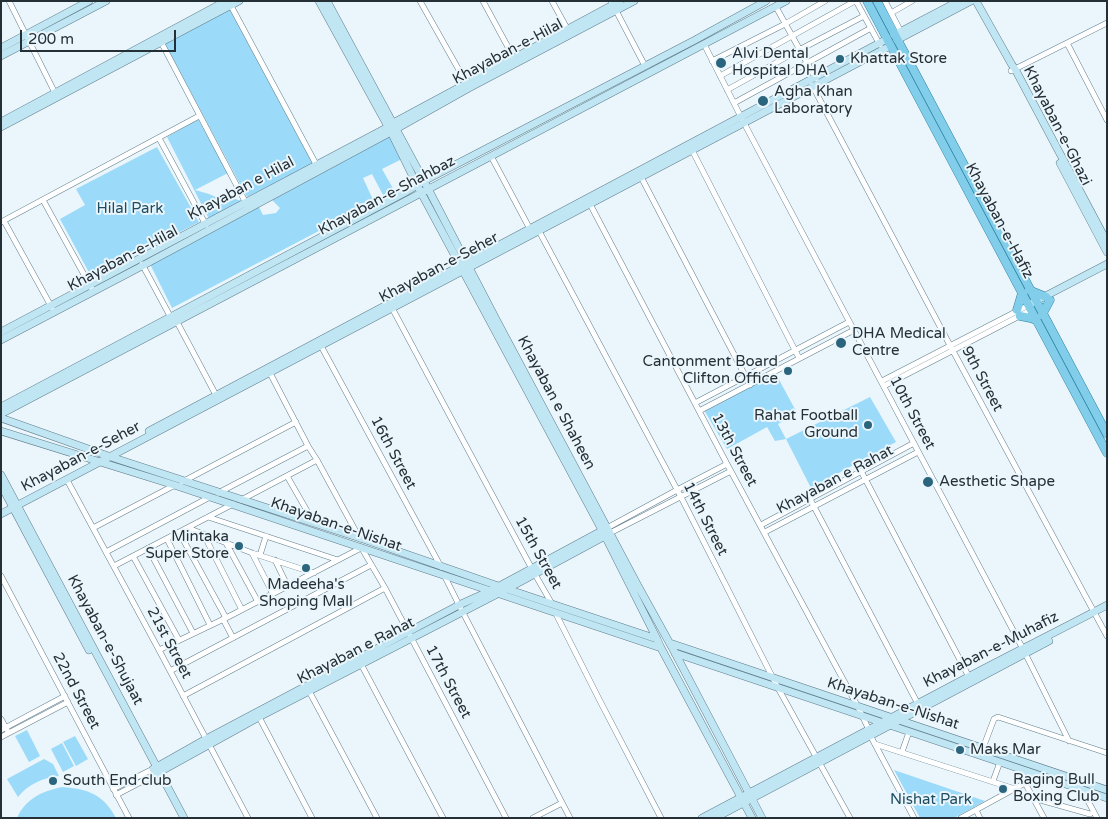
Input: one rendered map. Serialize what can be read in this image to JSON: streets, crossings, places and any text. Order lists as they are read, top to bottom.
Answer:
{
  "streets": {
    "main road": ["Khayaban-e-Hafiz"],
    "street": [
      "Khayaban-e-Hilal",
      "Khayaban-e-Ghazi",
      "Khayaban e Hilal",
      "Khayaban-e-Shahbaz",
      "Khayaban-e-Seher",
      "9th Street",
      "Khayaban e Shaheen",
      "10th Street",
      "13th Street",
      "16th Street",
      "Khayaban e Rahat",
      "14th Street",
      "Khayaban-e-Nishat",
      "15th Street",
      "Khayaban-e-Shujaat",
      "21st Street",
      "Khayaban-e-Muhafiz",
      "17th Street",
      "22nd Street"
    ]
  },
  "crossings": [
    ["Khayaban-e-Hilal", "Khayaban e Hilal"],
    ["Khayaban-e-Hilal", "Khayaban e Shaheen"],
    ["Khayaban-e-Shahbaz", "9th Street"],
    ["Khayaban-e-Shahbaz", "Khayaban e Shaheen"],
    ["Khayaban-e-Shahbaz", "10th Street"],
    ["Khayaban-e-Shahbaz", "14th Street"],
    ["Khayaban-e-Hafiz", "Khayaban-e-Seher"],
    ["Khayaban-e-Seher", "9th Street"],
    ["Khayaban-e-Seher", "Khayaban e Shaheen"],
    ["Khayaban-e-Seher", "10th Street"],
    ["Khayaban-e-Seher", "13th Street"],
    ["Khayaban-e-Seher", "16th Street"],
    ["Khayaban-e-Seher", "14th Street"],
    ["Khayaban-e-Seher", "Khayaban-e-Nishat"],
    ["Khayaban-e-Seher", "15th Street"],
    ["Khayaban-e-Seher", "Khayaban-e-Shujaat"],
    ["Khayaban-e-Seher", "21st Street"],
    ["Khayaban-e-Seher", "17th Street"],
    ["9th Street", "Khayaban-e-Muhafiz"],
    ["Khayaban e Shaheen", "Khayaban e Rahat"],
    ["Khayaban e Shaheen", "Khayaban-e-Nishat"],
    ["Khayaban e Shaheen", "Khayaban-e-Muhafiz"],
    ["10th Street", "Khayaban e Rahat"],
    ["10th Street", "Khayaban-e-Muhafiz"],
    ["13th Street", "Khayaban e Rahat"],
    ["13th Street", "Khayaban-e-Nishat"],
    ["13th Street", "Khayaban-e-Muhafiz"],
    ["16th Street", "Khayaban e Rahat"],
    ["16th Street", "Khayaban-e-Nishat"],
    ["Khayaban e Rahat", "Khayaban-e-Nishat"],
    ["Khayaban e Rahat", "15th Street"],
    ["Khayaban e Rahat", "Khayaban-e-Shujaat"],
    ["Khayaban e Rahat", "21st Street"],
    ["Khayaban e Rahat", "17th Street"],
    ["Khayaban e Rahat", "22nd Street"],
    ["14th Street", "Khayaban-e-Nishat"],
    ["14th Street", "Khayaban-e-Muhafiz"],
    ["Khayaban-e-Nishat", "15th Street"],
    ["Khayaban-e-Nishat", "Khayaban-e-Muhafiz"],
    ["Khayaban-e-Nishat", "17th Street"]
  ],
  "parks": ["Hilal Park", "Nishat Park"],
  "places": [
    "Khattak Store",
    "Alvi Dental Hospital DHA",
    "Agha Khan Laboratory",
    "DHA Medical Centre",
    "Cantonment Board Clifton Office",
    "Rahat Football Ground",
    "Aesthetic Shape",
    "Mintaka Super Store",
    "Madeeha's Shoping Mall",
    "Maks Mar",
    "South End club",
    "Raging Bull Boxing Club"
  ],
  "scale_bar": "200 m"
}
